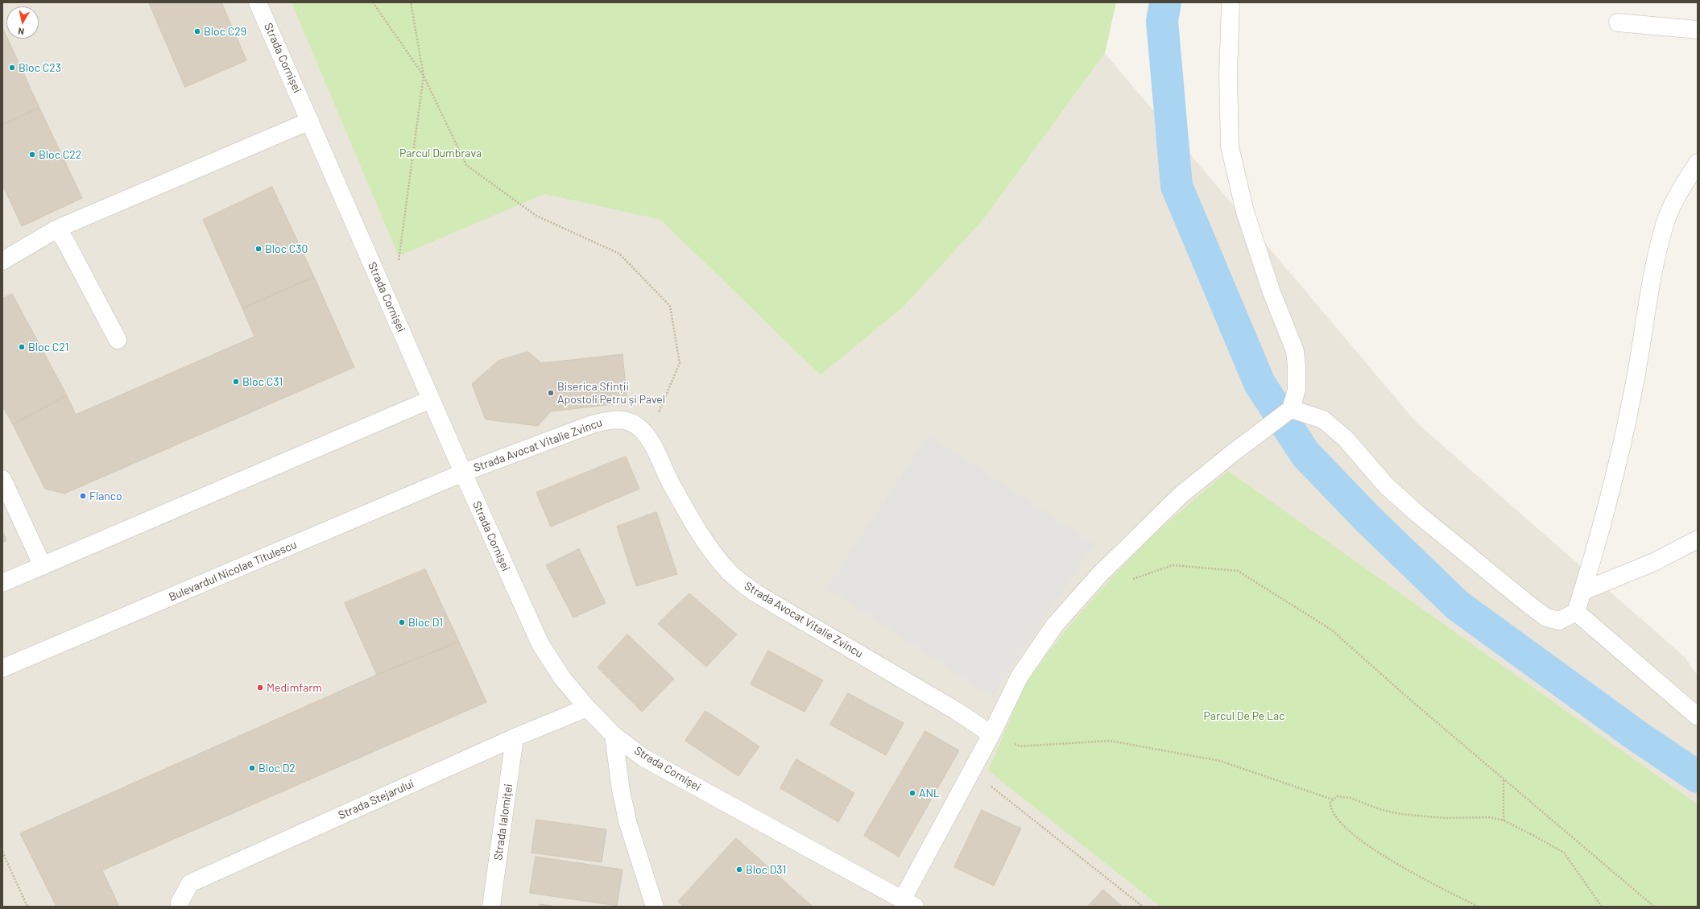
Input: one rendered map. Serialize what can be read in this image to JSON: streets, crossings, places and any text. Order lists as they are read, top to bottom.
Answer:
{
  "streets": {
    "street": [
      "Strada Cornișei",
      "Strada Avocat Vitalie Zvincu",
      "Bulevardul Nicolae Titulescu",
      "Strada Stejarului",
      "Strada Ialomiței"
    ]
  },
  "crossings": [
    ["Strada Cornișei", "Strada Avocat Vitalie Zvincu"],
    ["Strada Cornișei", "Bulevardul Nicolae Titulescu"],
    ["Strada Cornișei", "Strada Stejarului"],
    ["Strada Avocat Vitalie Zvincu", "Bulevardul Nicolae Titulescu"],
    ["Strada Stejarului", "Strada Ialomiței"]
  ],
  "parks": ["Parcul Dumbrava", "Parcul De Pe Lac"],
  "places": [
    "Bloc C29",
    "Bloc C23",
    "Bloc C22",
    "Bloc C30",
    "Bloc C21",
    "Bloc C31",
    "Biserica Sfinții Apostoli Petru și Pavel",
    "Flanco",
    "Bloc D1",
    "Medimfarm",
    "Bloc D2",
    "ANL",
    "Bloc D31"
  ],
  "north": "bottom"
}
